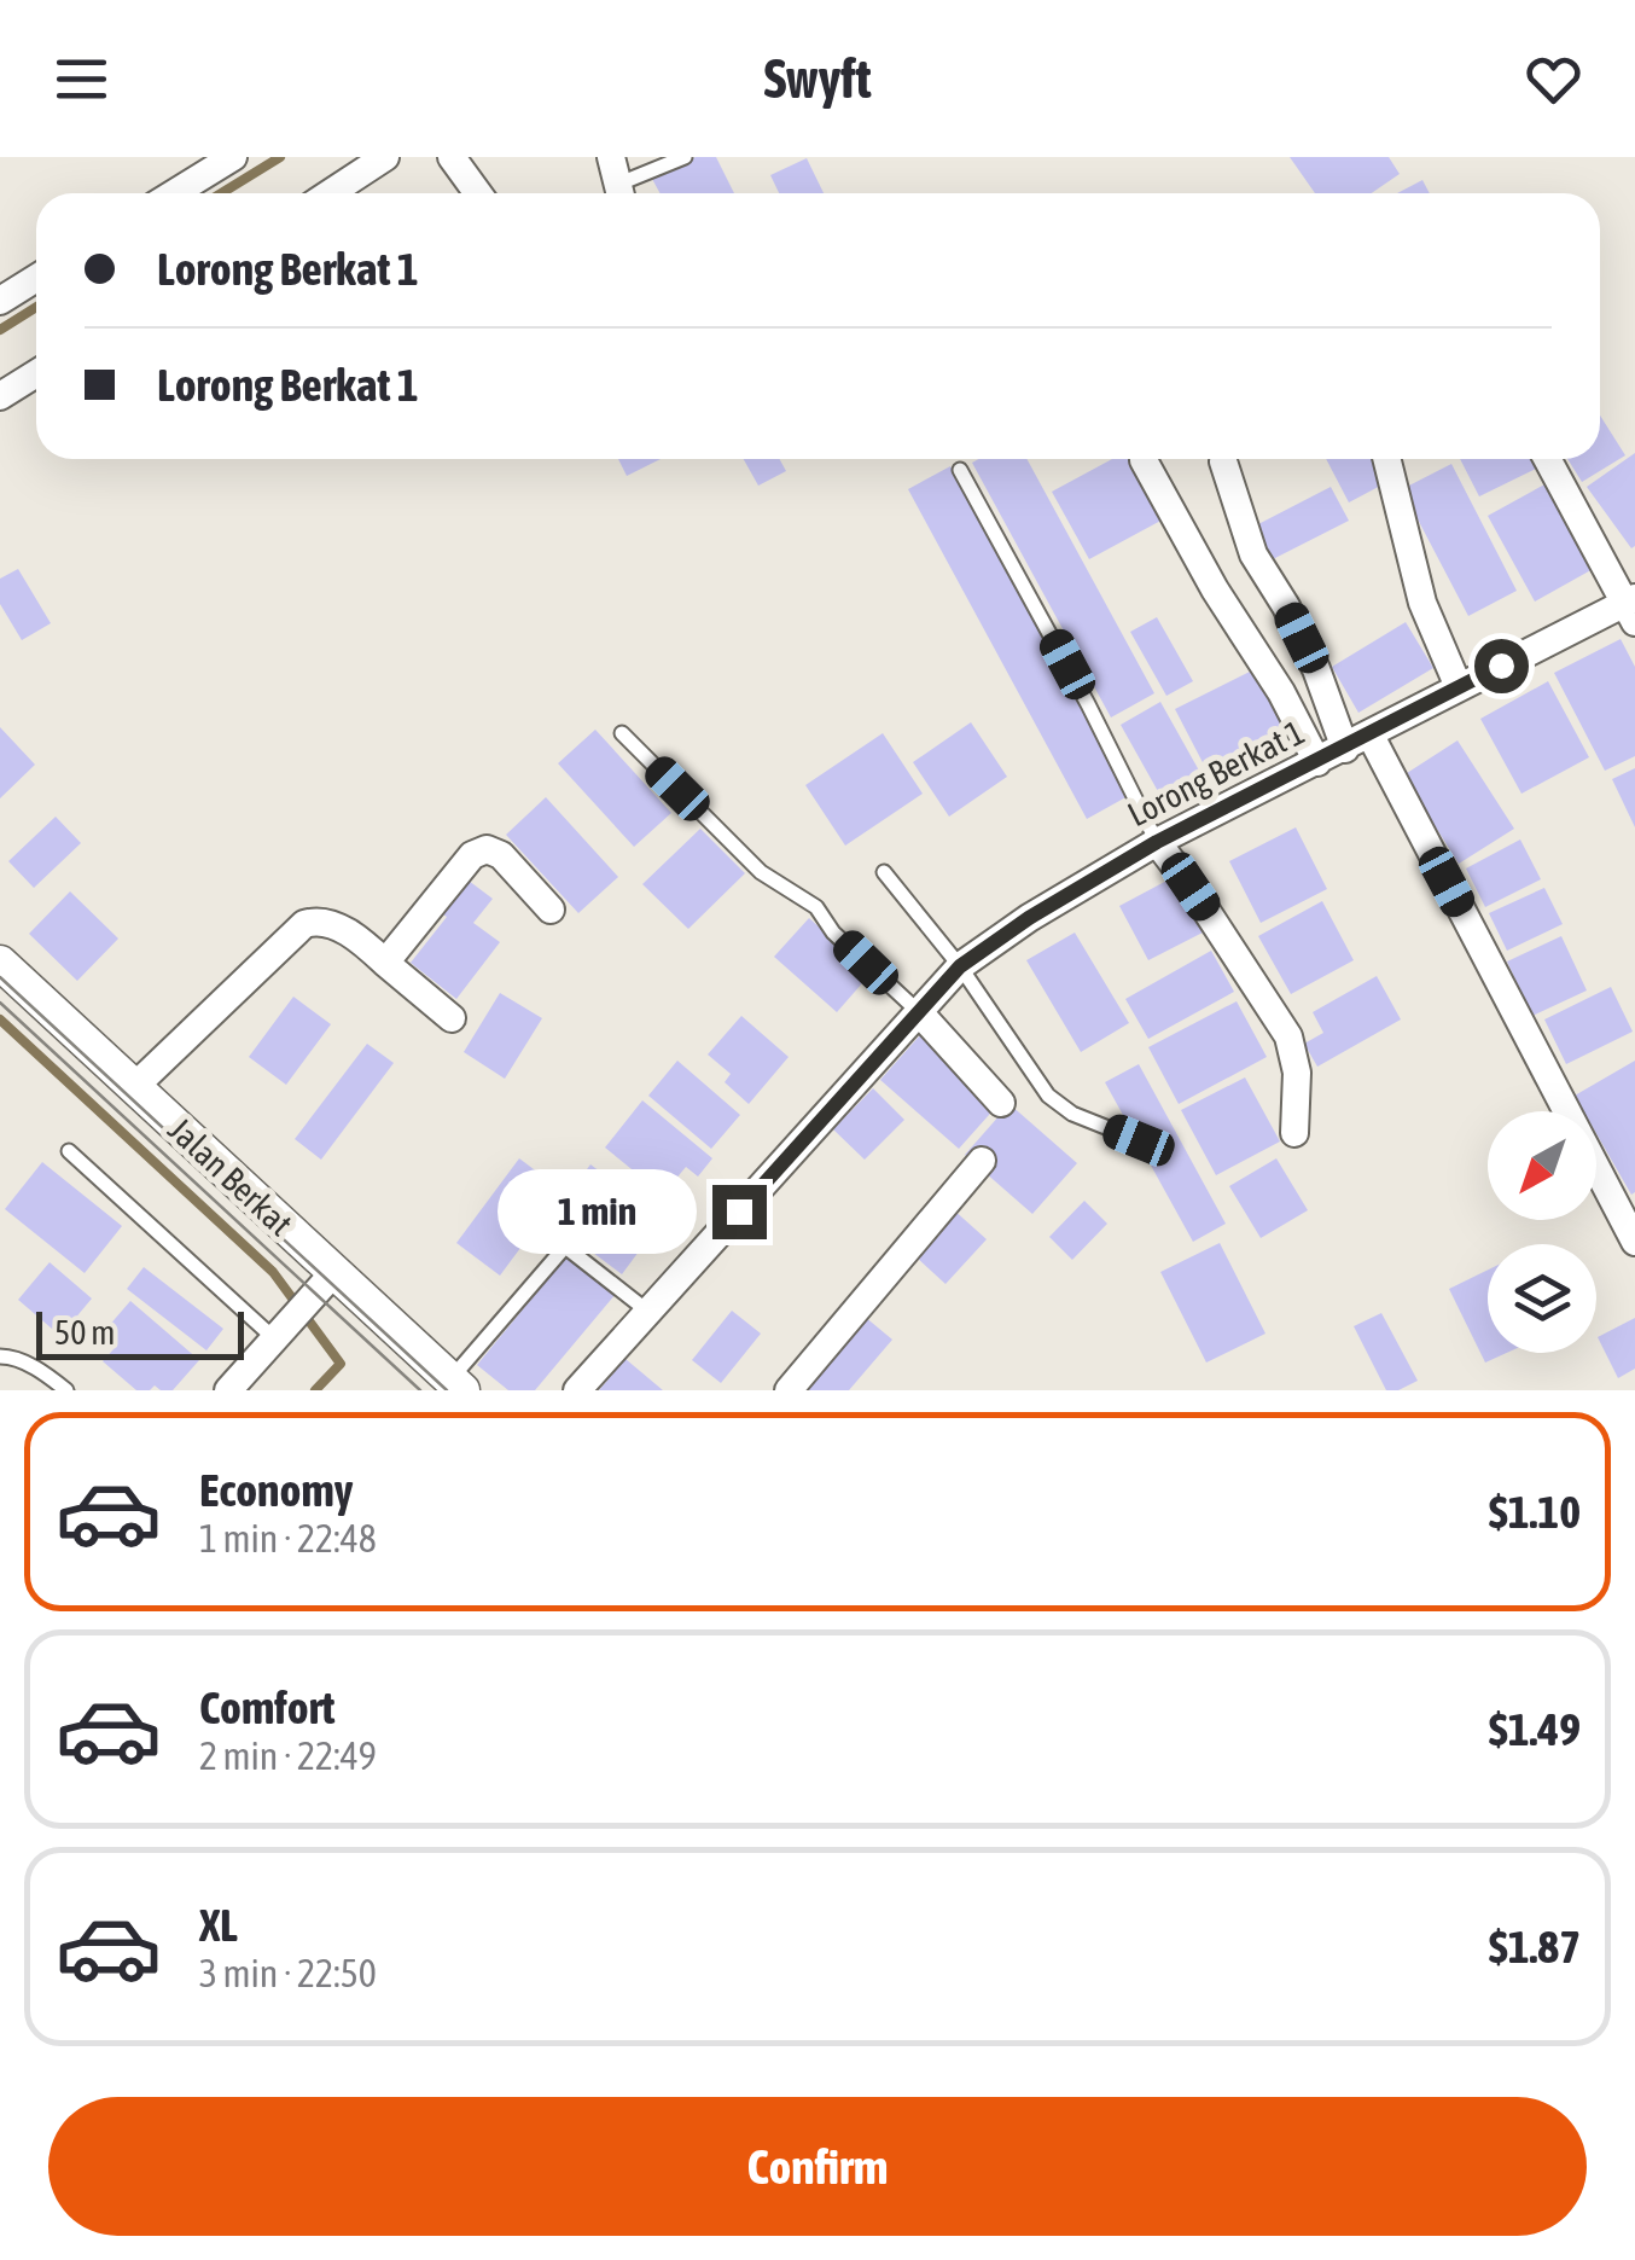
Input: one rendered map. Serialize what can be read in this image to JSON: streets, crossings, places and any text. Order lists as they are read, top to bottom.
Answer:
{
  "streets": {
    "street": ["Lorong Berkat 1", "Jalan Berkat"]
  },
  "scale_bar": "50 m",
  "north": "bottom left",
  "page": {
    "header": "Swyft",
    "banner": ["Lorong Berkat 1", "Lorong Berkat 1"],
    "bubble": "1 min",
    "scale": "50 m",
    "list": [
      {
        "name": "Economy",
        "note": "1 min · 22:48",
        "value": "$1.10"
      },
      {
        "name": "Comfort",
        "note": "2 min · 22:49",
        "value": "$1.49"
      },
      {
        "name": "XL",
        "note": "3 min · 22:50",
        "value": "$1.87"
      }
    ],
    "buttons": "Confirm"
  }
}
